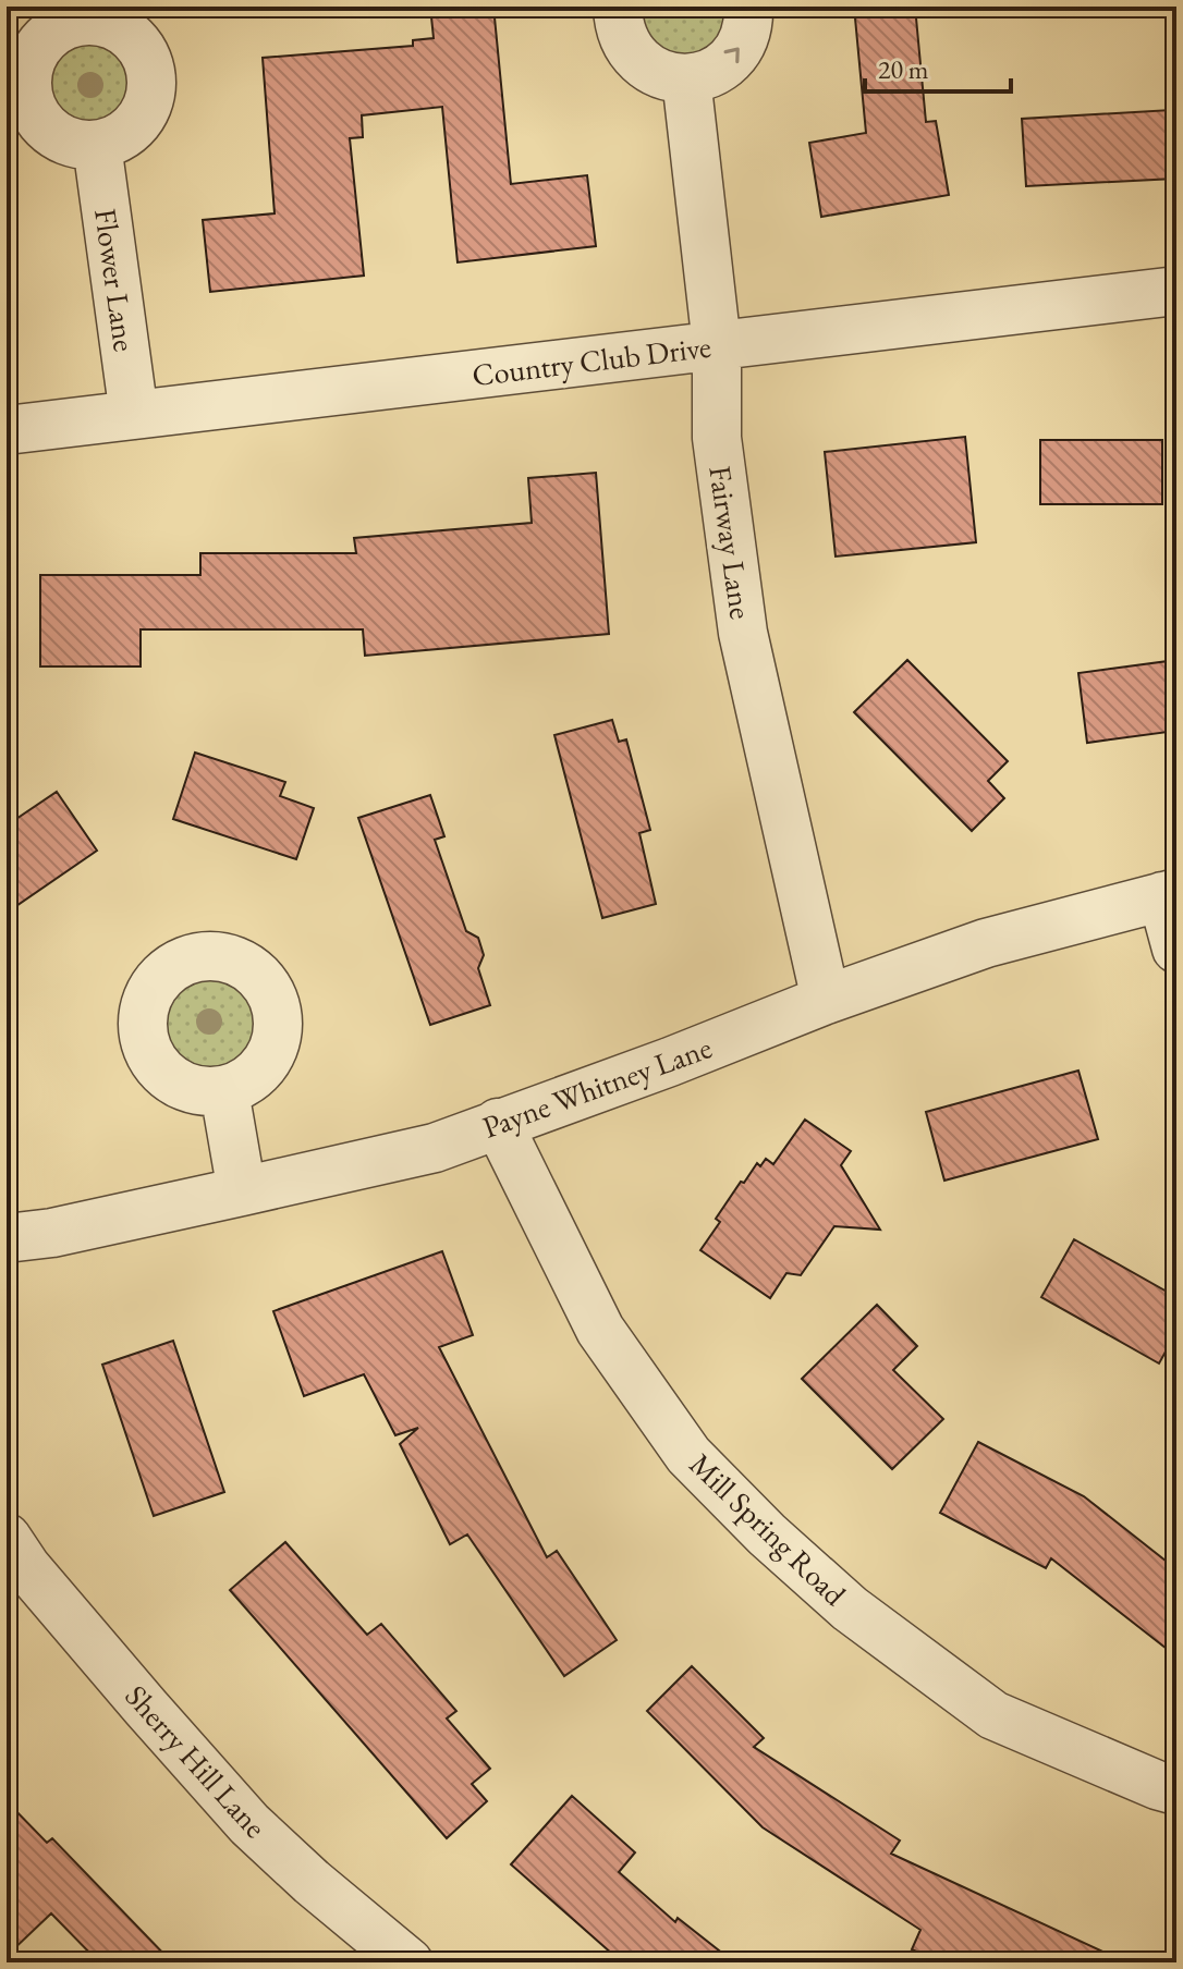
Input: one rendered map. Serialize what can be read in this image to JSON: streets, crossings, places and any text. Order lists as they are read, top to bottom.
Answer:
{
  "streets": {
    "street": [
      "Flower Lane",
      "Country Club Drive",
      "Fairway Lane",
      "Payne Whitney Lane",
      "Mill Spring Road",
      "Sherry Hill Lane"
    ]
  },
  "crossings": [
    ["Flower Lane", "Country Club Drive"],
    ["Country Club Drive", "Fairway Lane"],
    ["Fairway Lane", "Payne Whitney Lane"],
    ["Payne Whitney Lane", "Mill Spring Road"]
  ],
  "scale_bar": "20 m"
}
